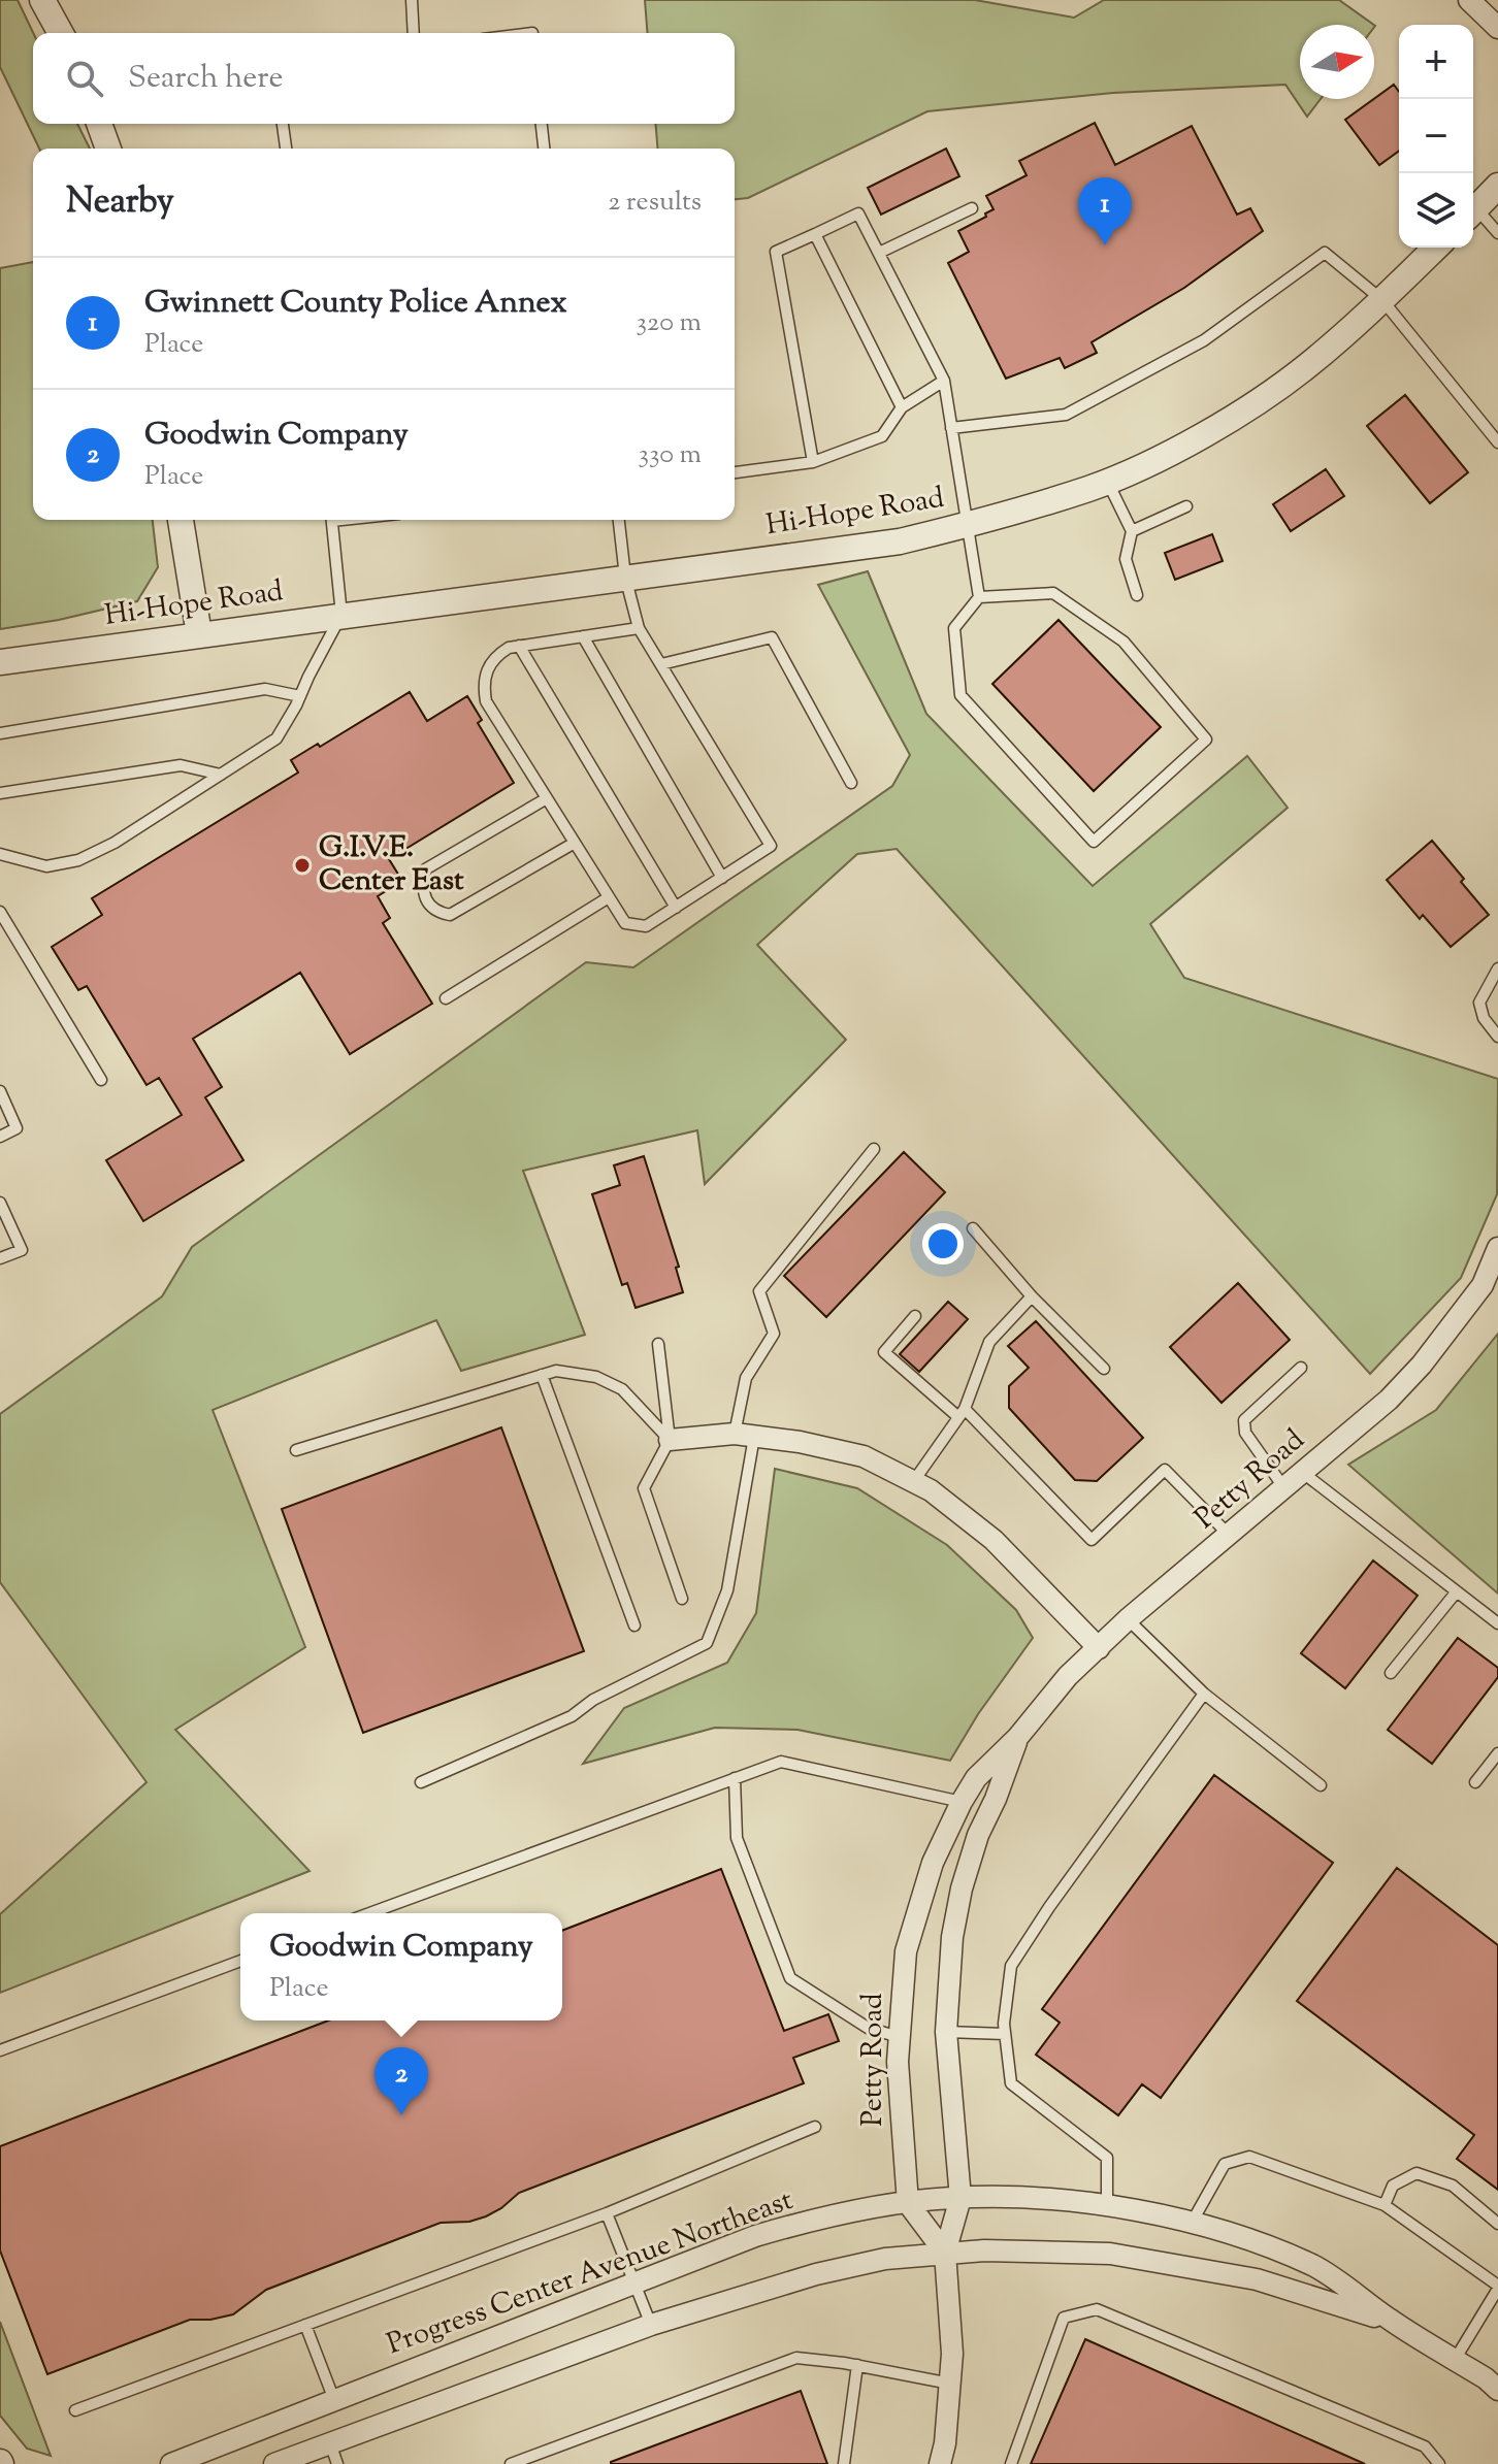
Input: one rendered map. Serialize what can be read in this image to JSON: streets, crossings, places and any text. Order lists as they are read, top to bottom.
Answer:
{
  "streets": {
    "street": ["Hi-Hope Road", "Petty Road", "Progress Center Avenue Northeast"]
  },
  "crossings": [
    ["Petty Road", "Progress Center Avenue Northeast"]
  ],
  "places": ["G.I.V.E. Center East"],
  "north": "right",
  "page": {
    "map_buttons": ["+", "−"],
    "search": "Search here",
    "heading": ["Nearby", "2 results"],
    "pins": ["1", "2"],
    "list": [
      {
        "mark": "1",
        "name": "Gwinnett County Police Annex",
        "note": "Place",
        "value": "320 m"
      },
      {
        "mark": "2",
        "name": "Goodwin Company",
        "note": "Place",
        "value": "330 m"
      }
    ],
    "popup": ["Goodwin Company", "Place"]
  }
}
